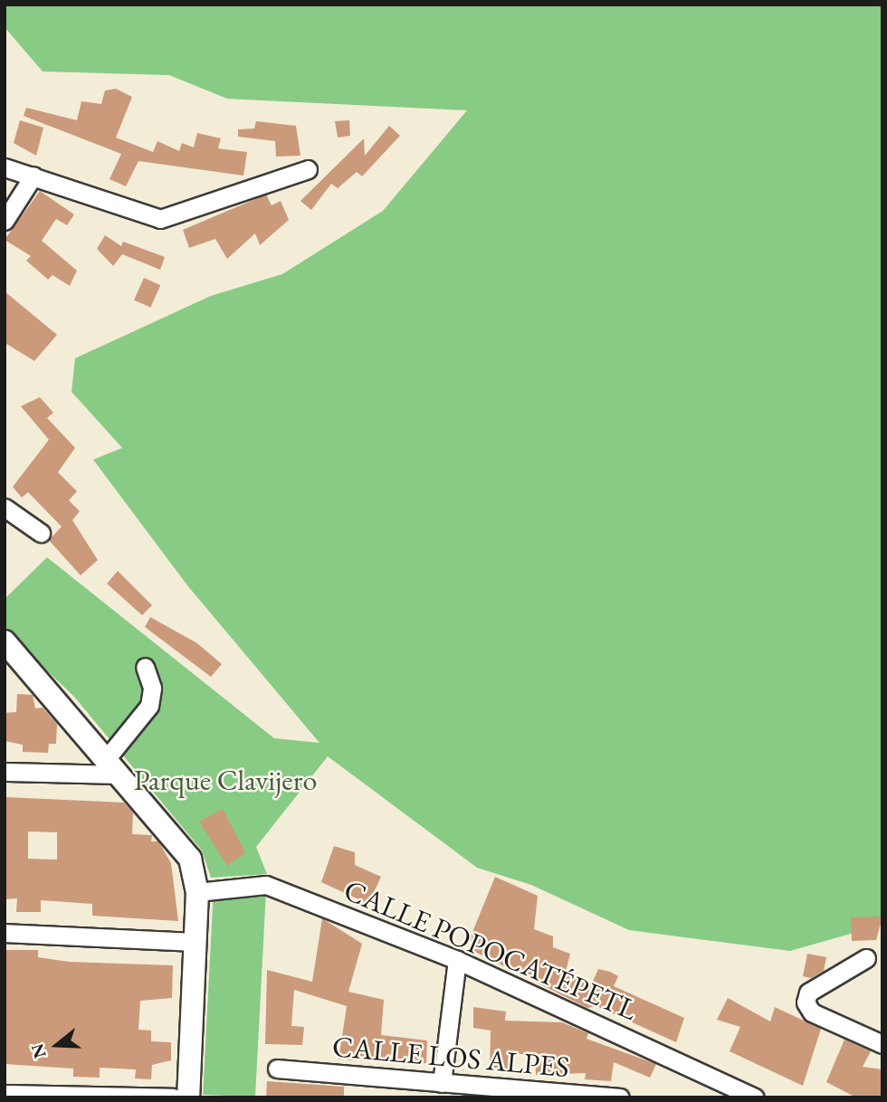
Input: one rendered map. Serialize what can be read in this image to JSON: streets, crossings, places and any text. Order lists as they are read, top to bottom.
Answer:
{
  "streets": {
    "street": ["CALLE POPOCATÉPETL", "CALLE LOS ALPES"]
  },
  "parks": ["Parque Clavijero"],
  "north": "left"
}
